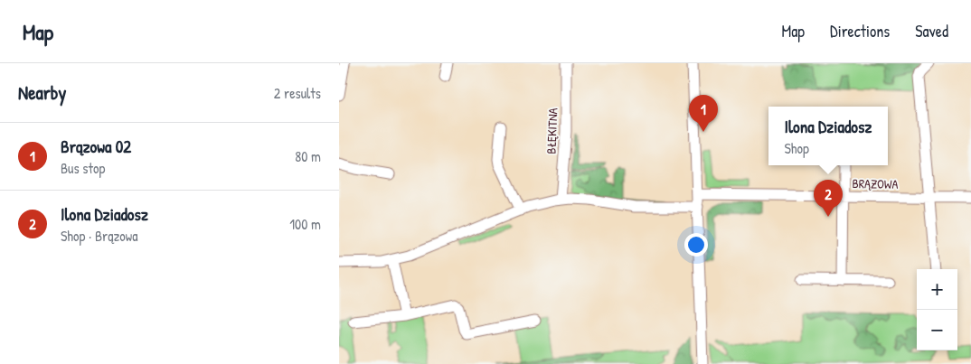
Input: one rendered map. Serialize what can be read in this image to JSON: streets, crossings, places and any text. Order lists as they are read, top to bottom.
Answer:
{
  "streets": {
    "street": ["BŁĘKITNA", "BRĄZOWA"]
  },
  "page": {
    "header": "Map",
    "nav": ["Map", "Directions", "Saved"],
    "heading": ["Nearby", "2 results"],
    "pins": ["1", "2"],
    "popup": ["Ilona Dziadosz", "Shop"],
    "list": [
      {
        "mark": "1",
        "name": "Brązowa 02",
        "note": "Bus stop",
        "value": "80 m"
      },
      {
        "mark": "2",
        "name": "Ilona Dziadosz",
        "note": "Shop · Brązowa",
        "value": "100 m"
      }
    ],
    "map_buttons": ["+", "−"]
  }
}
